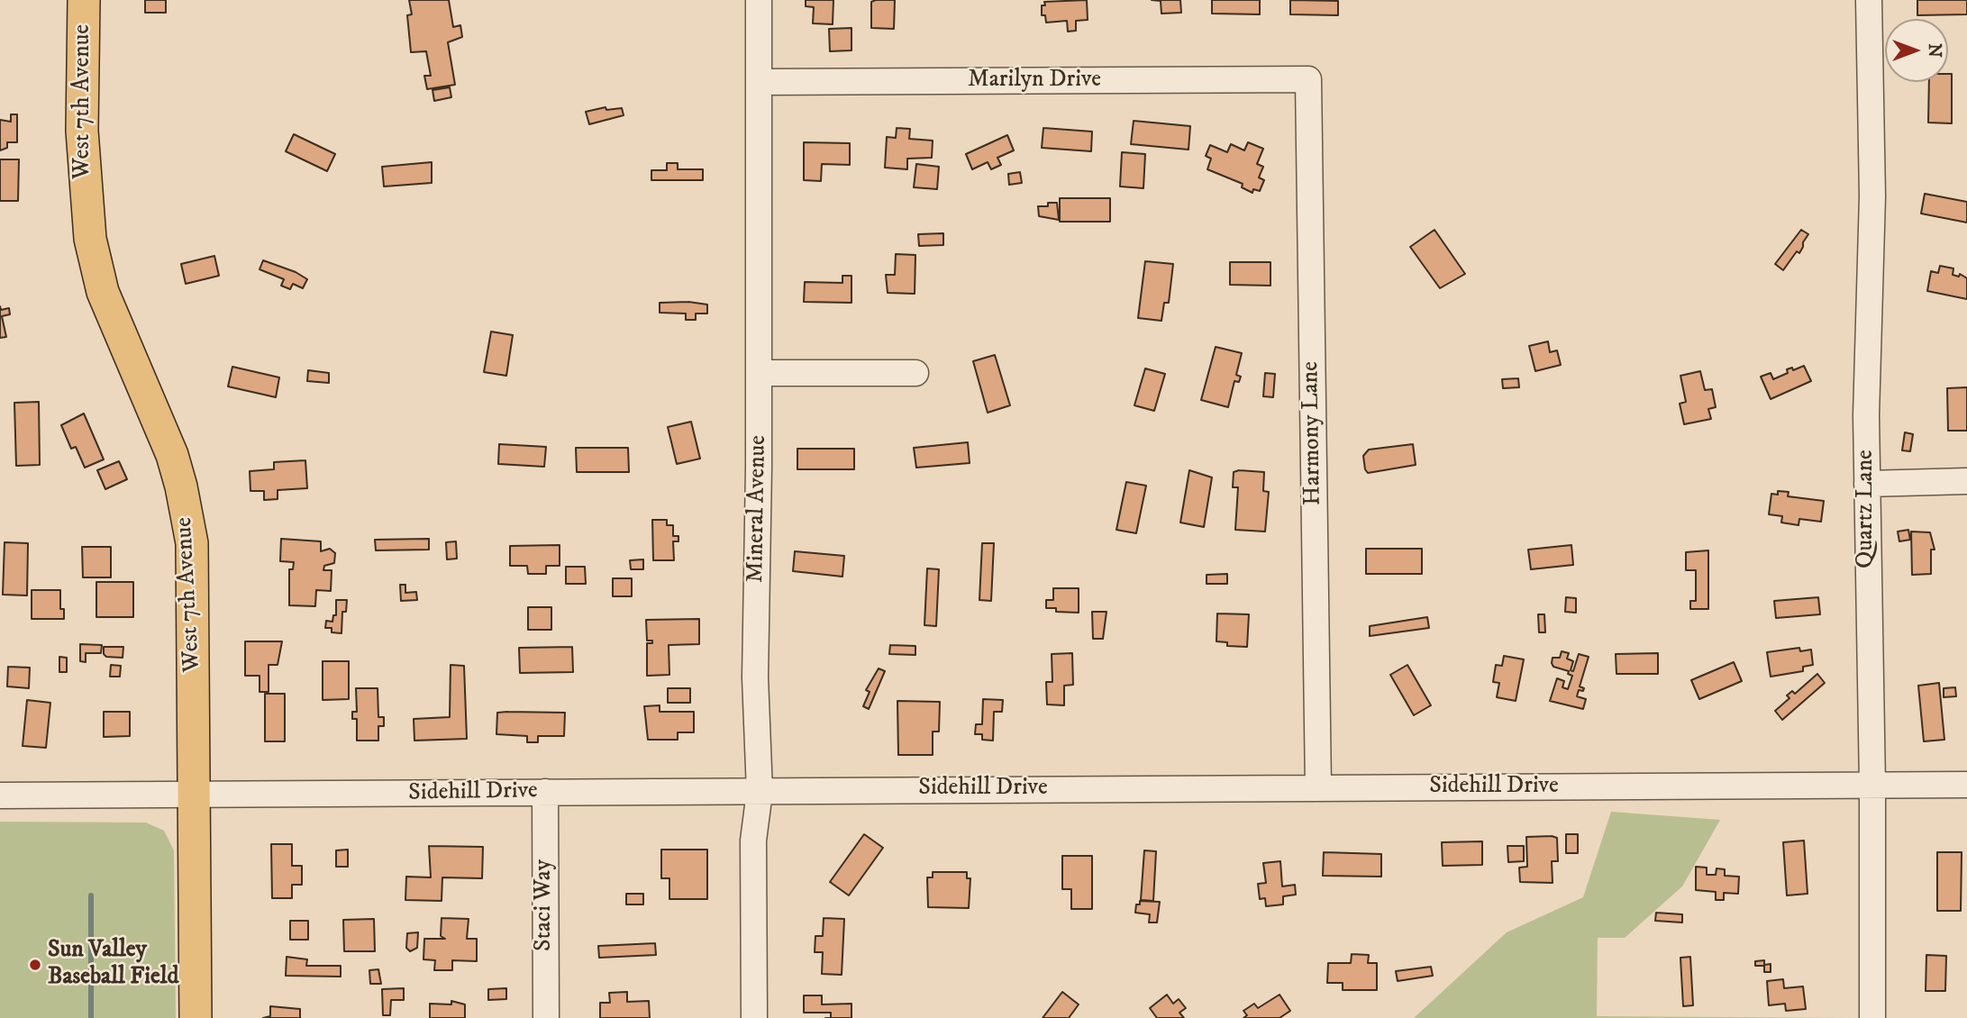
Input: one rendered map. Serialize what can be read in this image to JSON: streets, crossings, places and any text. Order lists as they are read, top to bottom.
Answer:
{
  "streets": {
    "main road": ["West 7th Avenue"],
    "street": [
      "Marilyn Drive",
      "Harmony Lane",
      "Mineral Avenue",
      "Quartz Lane",
      "Sidehill Drive",
      "Staci Way"
    ]
  },
  "crossings": [
    ["Marilyn Drive", "Harmony Lane"],
    ["Marilyn Drive", "Mineral Avenue"],
    ["West 7th Avenue", "Sidehill Drive"],
    ["Harmony Lane", "Sidehill Drive"],
    ["Mineral Avenue", "Sidehill Drive"],
    ["Quartz Lane", "Sidehill Drive"],
    ["Sidehill Drive", "Staci Way"]
  ],
  "places": ["Sun Valley Baseball Field"],
  "north": "right"
}
